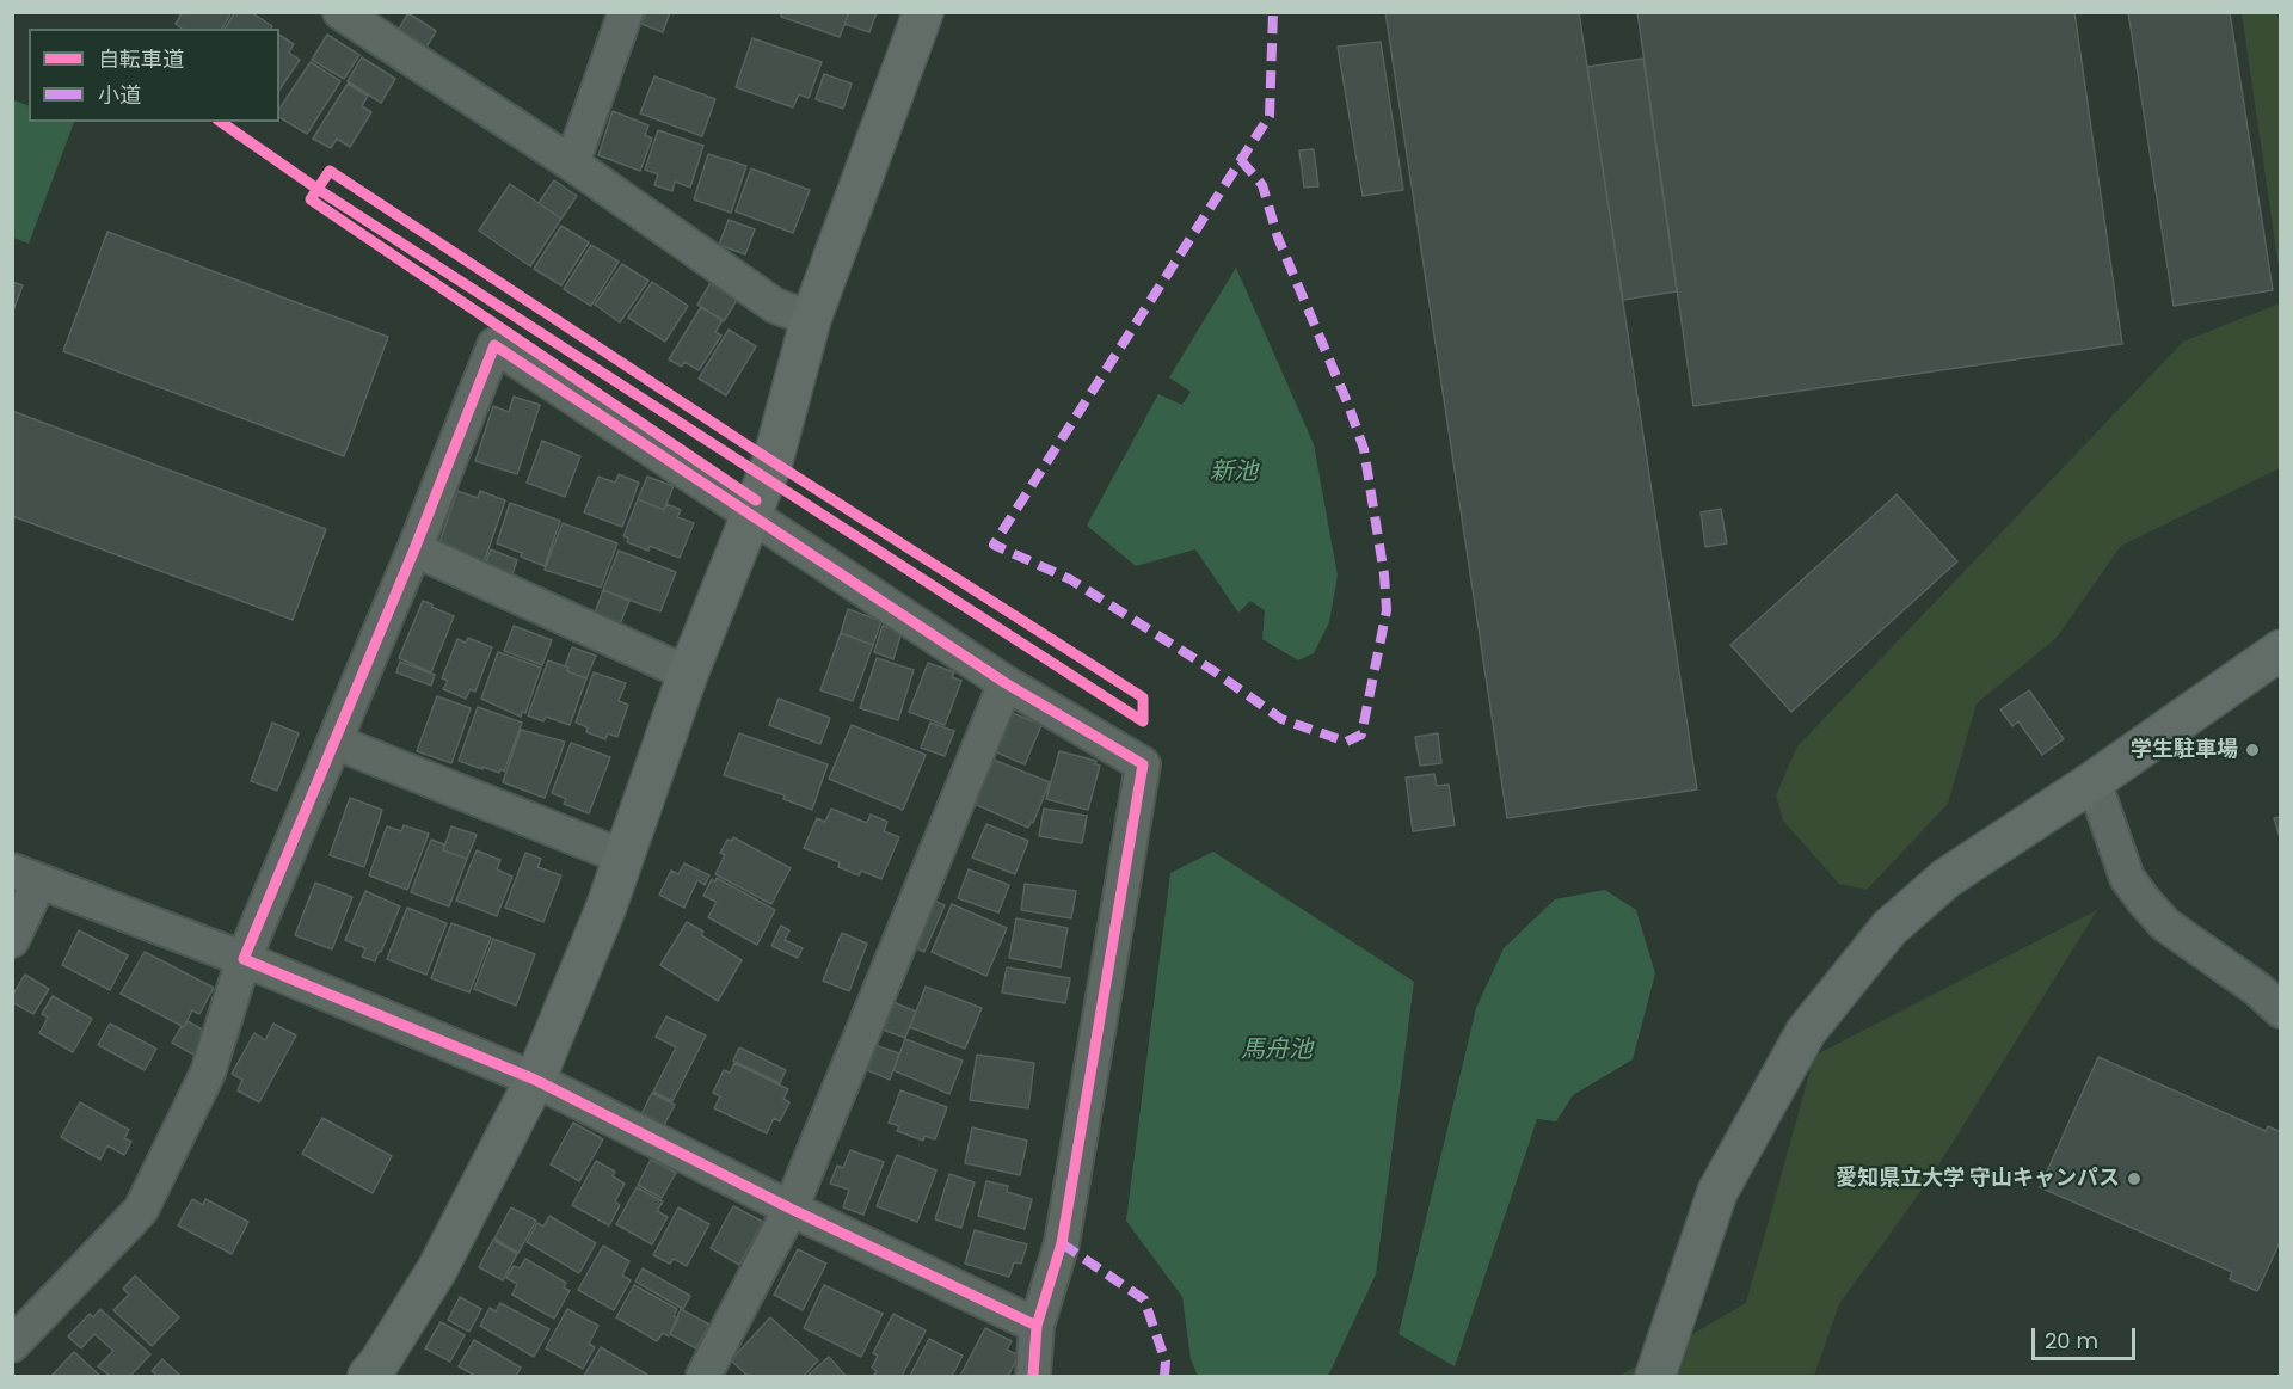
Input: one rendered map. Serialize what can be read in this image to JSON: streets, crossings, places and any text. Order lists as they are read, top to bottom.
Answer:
{
  "water": ["新池", "馬舟池"],
  "places": ["学生駐車場", "愛知県立大学 守山キャンパス"],
  "legend": ["自転車道", "小道"],
  "scale_bar": "20 m"
}
